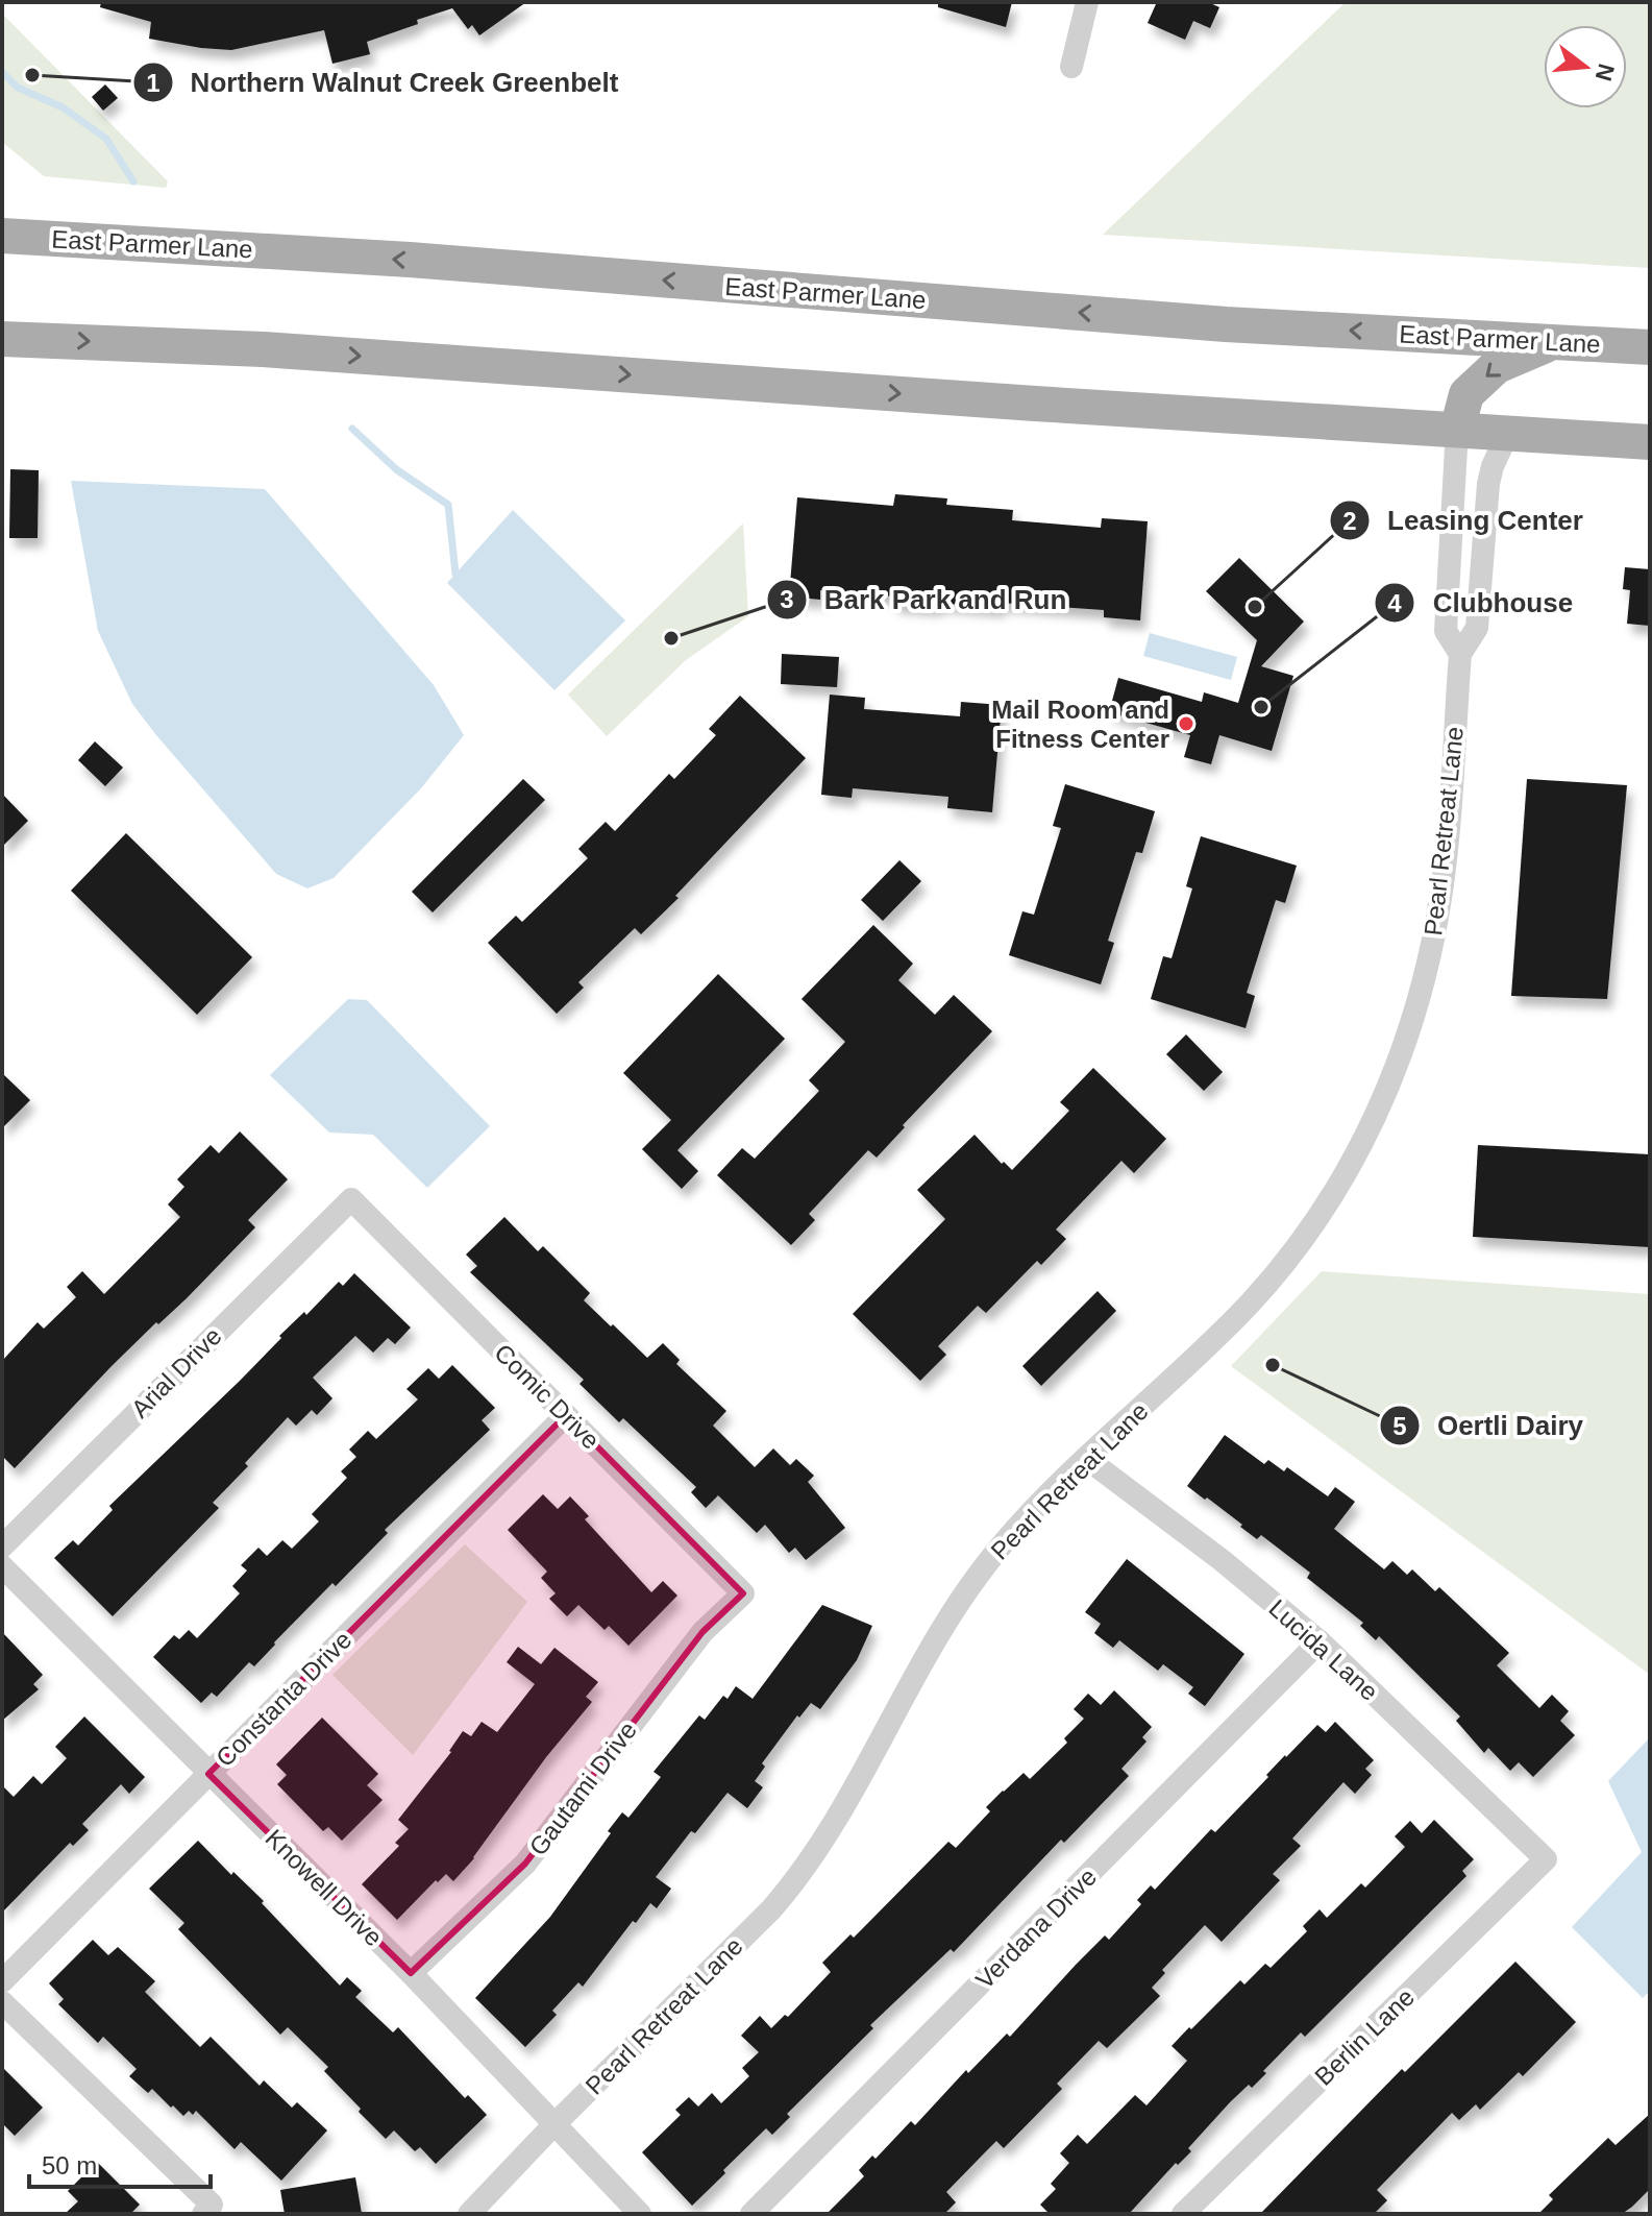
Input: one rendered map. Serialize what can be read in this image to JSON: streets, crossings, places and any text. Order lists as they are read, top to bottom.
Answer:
{
  "streets": {
    "main road": ["East Parmer Lane"],
    "street": [
      "Pearl Retreat Lane",
      "Arial Drive",
      "Comic Drive",
      "Lucida Lane",
      "Constanta Drive",
      "Gautami Drive",
      "Knowell Drive",
      "Verdana Drive",
      "Berlin Lane"
    ]
  },
  "crossings": [
    ["Pearl Retreat Lane", "Lucida Lane"],
    ["Pearl Retreat Lane", "Knowell Drive"],
    ["Arial Drive", "Comic Drive"],
    ["Comic Drive", "Constanta Drive"],
    ["Comic Drive", "Gautami Drive"],
    ["Lucida Lane", "Verdana Drive"],
    ["Lucida Lane", "Berlin Lane"],
    ["Constanta Drive", "Knowell Drive"],
    ["Gautami Drive", "Knowell Drive"]
  ],
  "places": [
    "Northern Walnut Creek Greenbelt",
    "Leasing Center",
    "Bark Park and Run",
    "Clubhouse",
    "Mail Room and Fitness Center",
    "Oertli Dairy"
  ],
  "scale_bar": "50 m",
  "north": "right"
}
